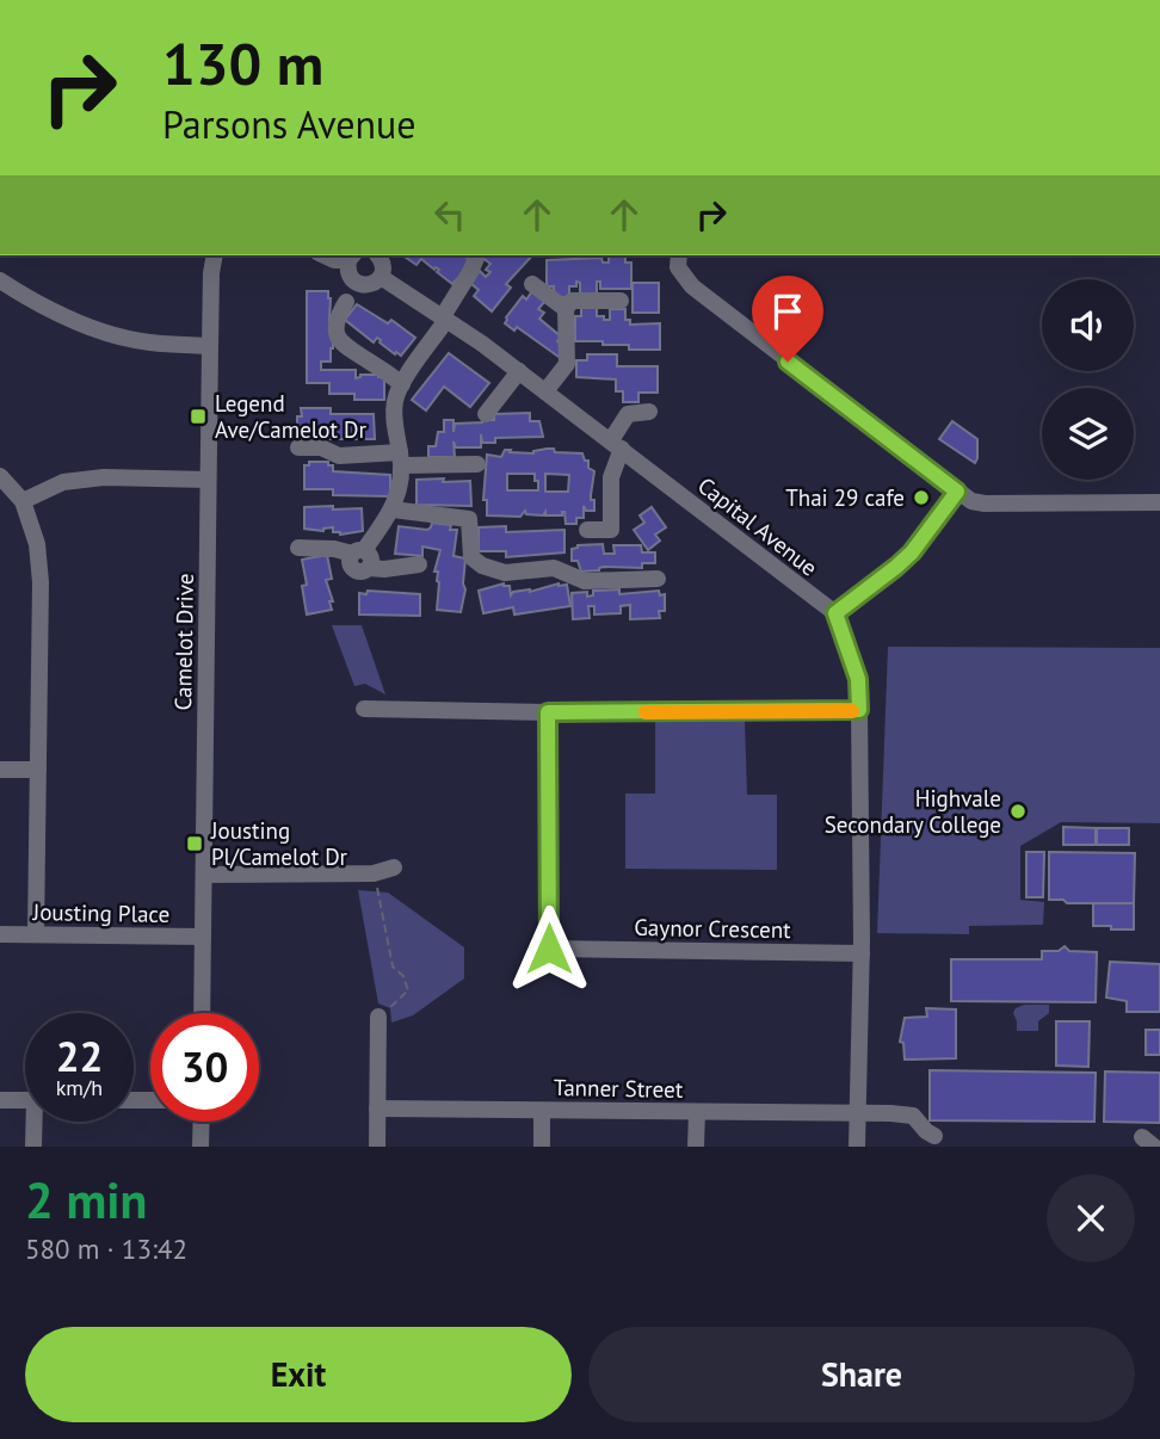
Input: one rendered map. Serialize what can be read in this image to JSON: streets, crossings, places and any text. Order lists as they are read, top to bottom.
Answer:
{
  "streets": {
    "street": [
      "Capital Avenue",
      "Camelot Drive",
      "Jousting Place",
      "Gaynor Crescent",
      "Tanner Street"
    ]
  },
  "crossings": [
    ["Camelot Drive", "Jousting Place"]
  ],
  "places": {
    "transit": ["Legend Ave/Camelot Dr", "Jousting Pl/Camelot Dr"],
    "other": ["Thai 29 cafe", "Highvale Secondary College"]
  },
  "page": {
    "turn": ["130 m", "Parsons Avenue"],
    "speed": "22 km/h",
    "limit": "30",
    "heading": ["2 min", "580 m · 13:42"],
    "buttons": ["Exit", "Share"]
  }
}
